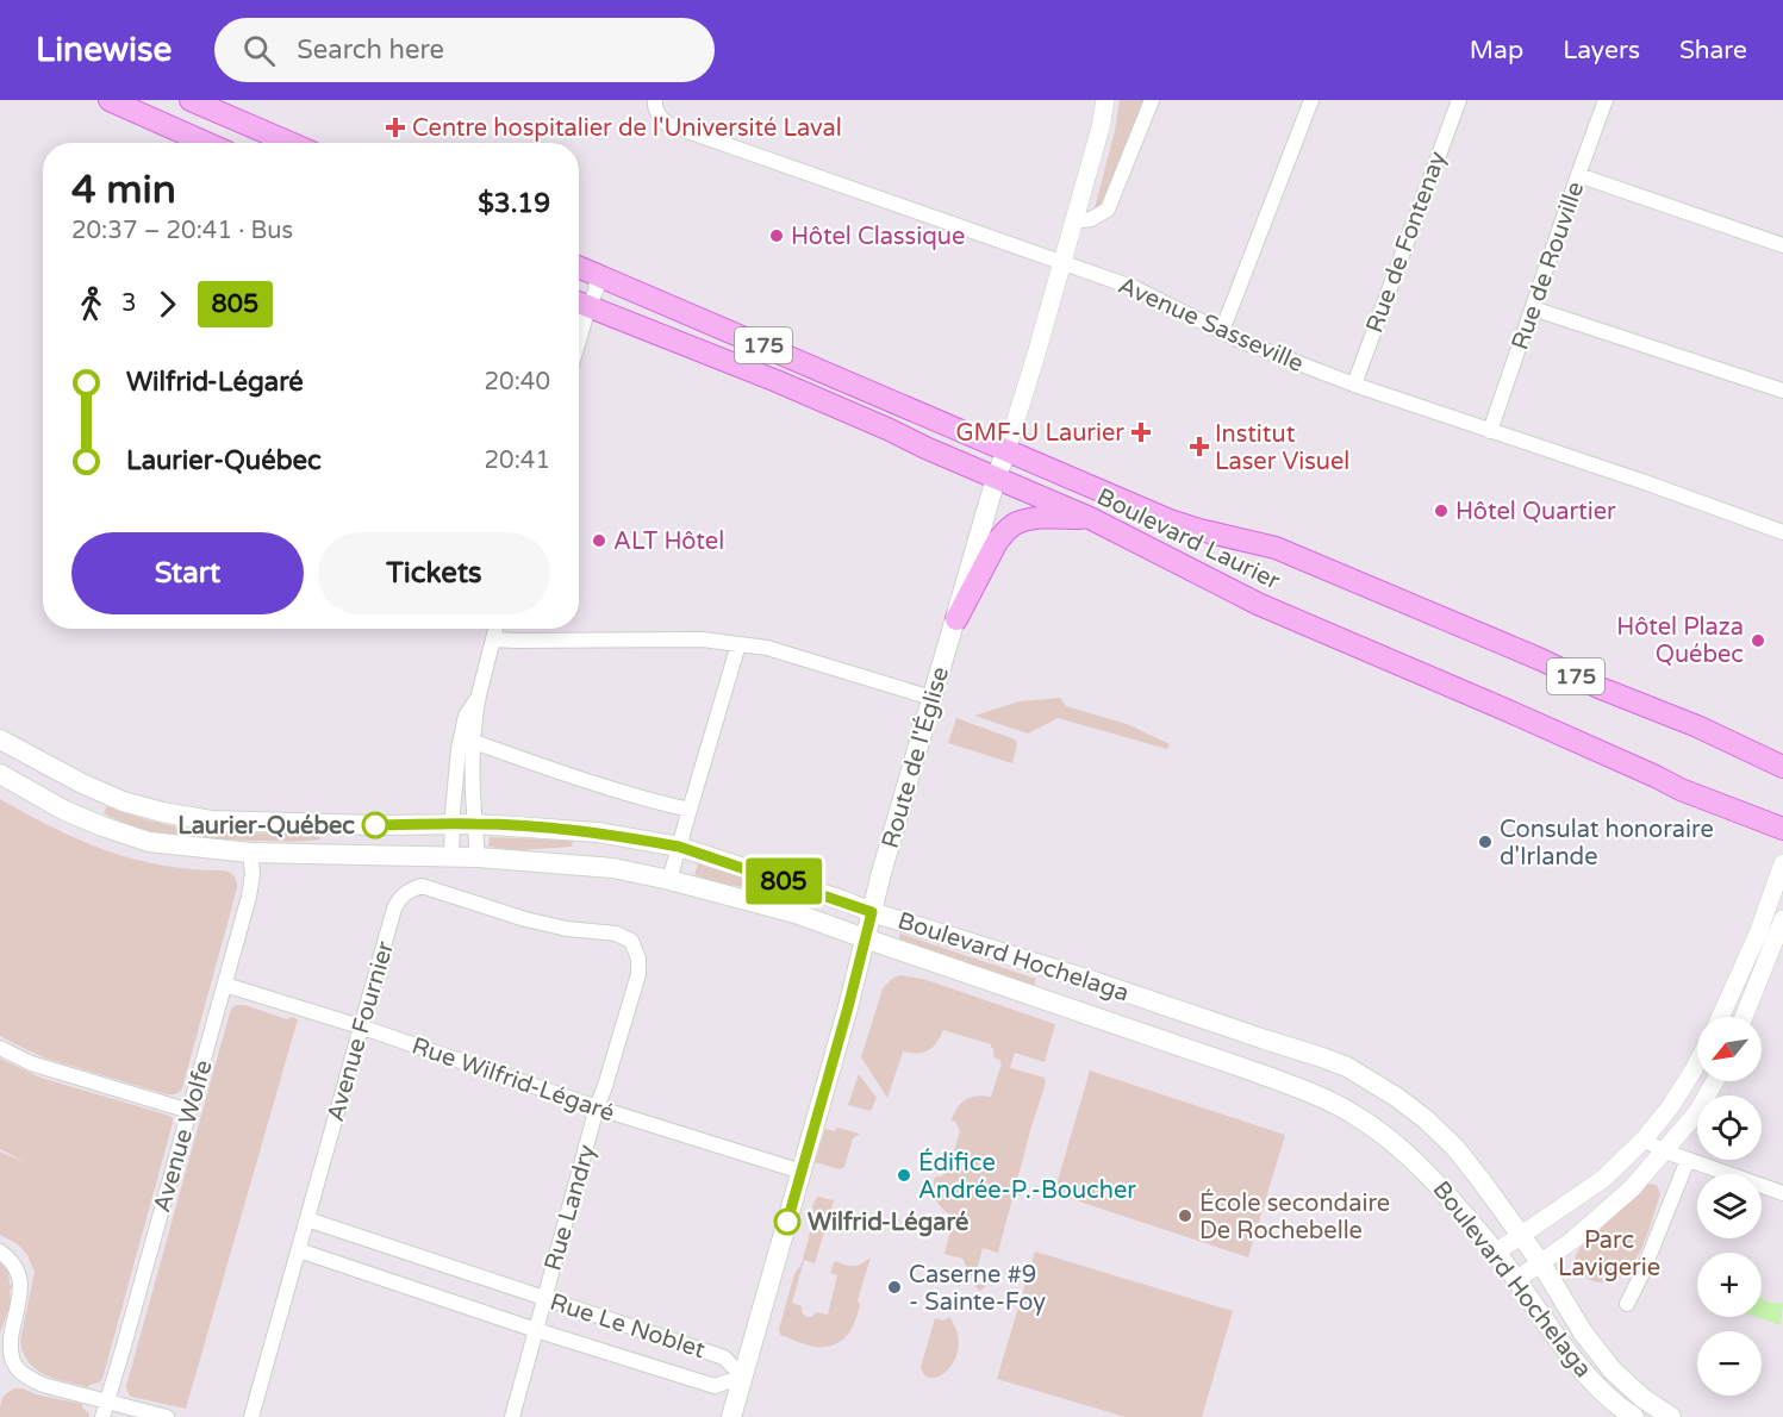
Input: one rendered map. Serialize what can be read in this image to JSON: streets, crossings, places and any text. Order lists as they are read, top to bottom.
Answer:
{
  "streets": {
    "main road": [
      "175",
      "Boulevard Laurier",
      "Route de l'Église",
      "Boulevard Hochelaga"
    ],
    "street": [
      "Rue de Fontenay",
      "Rue de Rouville",
      "Avenue Sasseville",
      "Avenue Fournier",
      "Rue Wilfrid-Légaré",
      "Avenue Wolfe",
      "Rue Landry",
      "Rue Le Noblet"
    ]
  },
  "crossings": [
    ["Rue de Fontenay", "Avenue Sasseville"],
    ["Rue de Rouville", "Avenue Sasseville"],
    ["Avenue Sasseville", "Route de l'Église"],
    ["Boulevard Laurier", "Route de l'Église"],
    ["Route de l'Église", "Boulevard Hochelaga"],
    ["Route de l'Église", "Rue Wilfrid-Légaré"],
    ["Route de l'Église", "Rue Le Noblet"],
    ["Boulevard Hochelaga", "Avenue Wolfe"],
    ["Avenue Fournier", "Rue Wilfrid-Légaré"],
    ["Avenue Fournier", "Rue Landry"],
    ["Avenue Fournier", "Rue Le Noblet"],
    ["Rue Wilfrid-Légaré", "Avenue Wolfe"],
    ["Rue Wilfrid-Légaré", "Rue Landry"],
    ["Rue Landry", "Rue Le Noblet"]
  ],
  "parks": ["Parc Lavigerie"],
  "places": {
    "health": ["Centre hospitalier de l'Université Laval", "GMF-U Laurier", "Institut Laser Visuel"],
    "other": [
      "Hôtel Classique",
      "Hôtel Quartier",
      "ALT Hôtel",
      "Hôtel Plaza Québec",
      "Laurier-Québec",
      "Consulat honoraire d'Irlande",
      "Édifice Andrée-P.-Boucher",
      "École secondaire De Rochebelle",
      "Wilfrid-Légaré",
      "Caserne #9 - Sainte-Foy"
    ]
  },
  "lines": ["bus line 805"],
  "north": "bottom left",
  "page": {
    "header": "Linewise",
    "search": "Search here",
    "nav": ["Map", "Layers", "Share"],
    "on_map": "805",
    "heading": ["4 min", "20:37 – 20:41 · Bus", "$3.19"],
    "legs": ["3", "805"],
    "list": [
      {
        "name": "Wilfrid-Légaré",
        "value": "20:40"
      },
      {
        "name": "Laurier-Québec",
        "value": "20:41"
      }
    ],
    "buttons": ["Start", "Tickets"],
    "map_buttons": ["+", "−"]
  }
}
